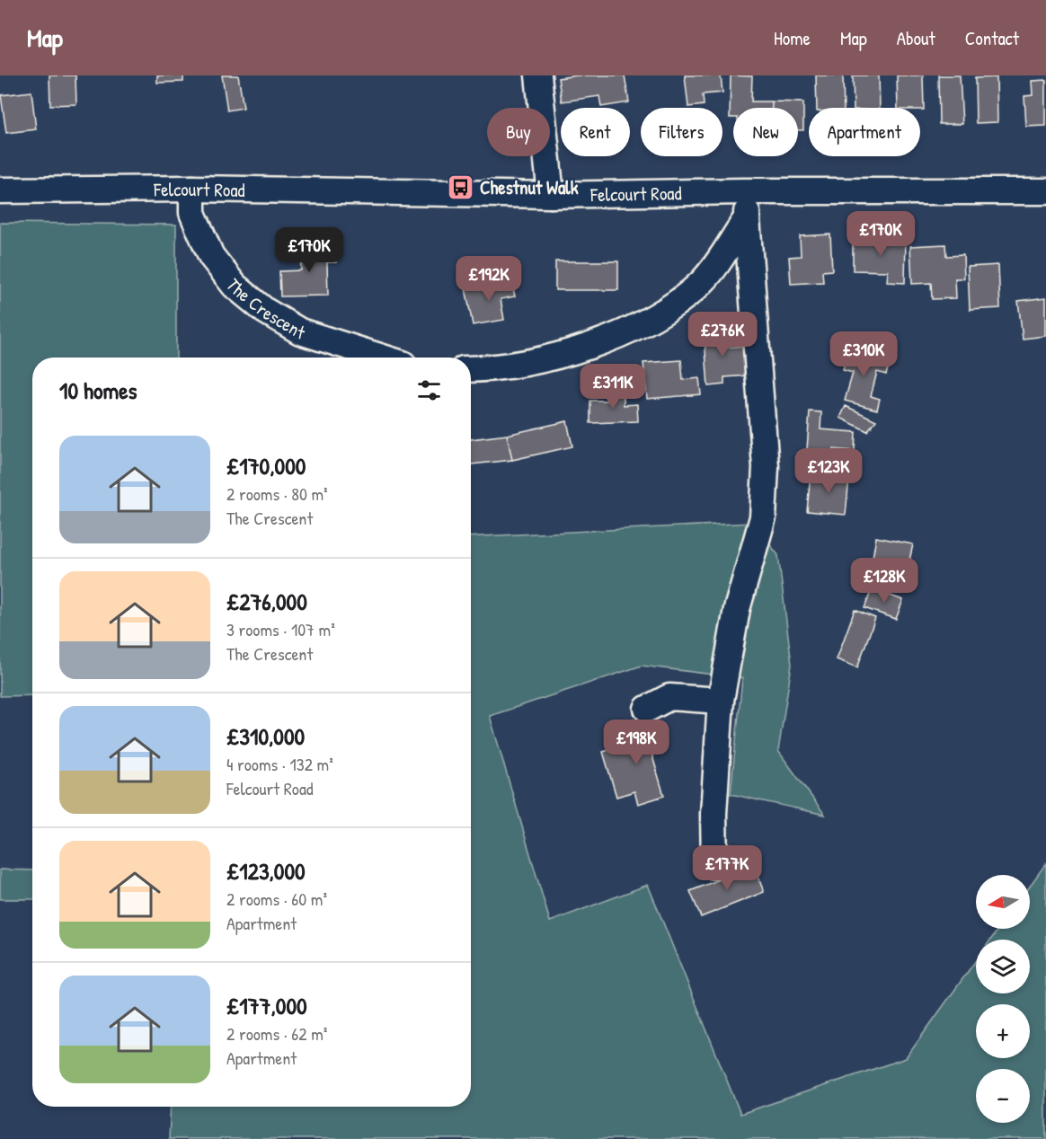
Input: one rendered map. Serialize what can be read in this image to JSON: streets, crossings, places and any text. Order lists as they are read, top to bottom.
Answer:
{
  "streets": {
    "street": ["Felcourt Road", "The Crescent"]
  },
  "crossings": [
    ["Felcourt Road", "The Crescent"]
  ],
  "places": {
    "bus stop": ["Chestnut Walk"]
  },
  "north": "left",
  "page": {
    "header": "Map",
    "nav": [
      "Home",
      "Map",
      "About",
      "Contact"
    ],
    "chip": [
      "Buy",
      "Rent",
      "Filters",
      "New",
      "Apartment"
    ],
    "price": [
      "£170K",
      "£170K",
      "£192K",
      "£276K",
      "£310K",
      "£311K",
      "£123K",
      "£128K",
      "£198K",
      "£177K"
    ],
    "heading": "10 homes",
    "list": [
      {
        "name": "£170,000",
        "note": "2 rooms · 80 m² · The Crescent"
      },
      {
        "name": "£276,000",
        "note": "3 rooms · 107 m² · The Crescent"
      },
      {
        "name": "£310,000",
        "note": "4 rooms · 132 m² · Felcourt Road"
      },
      {
        "name": "£123,000",
        "note": "2 rooms · 60 m² · Apartment"
      },
      {
        "name": "£177,000",
        "note": "2 rooms · 62 m² · Apartment"
      }
    ],
    "map_buttons": ["+", "−"]
  }
}
